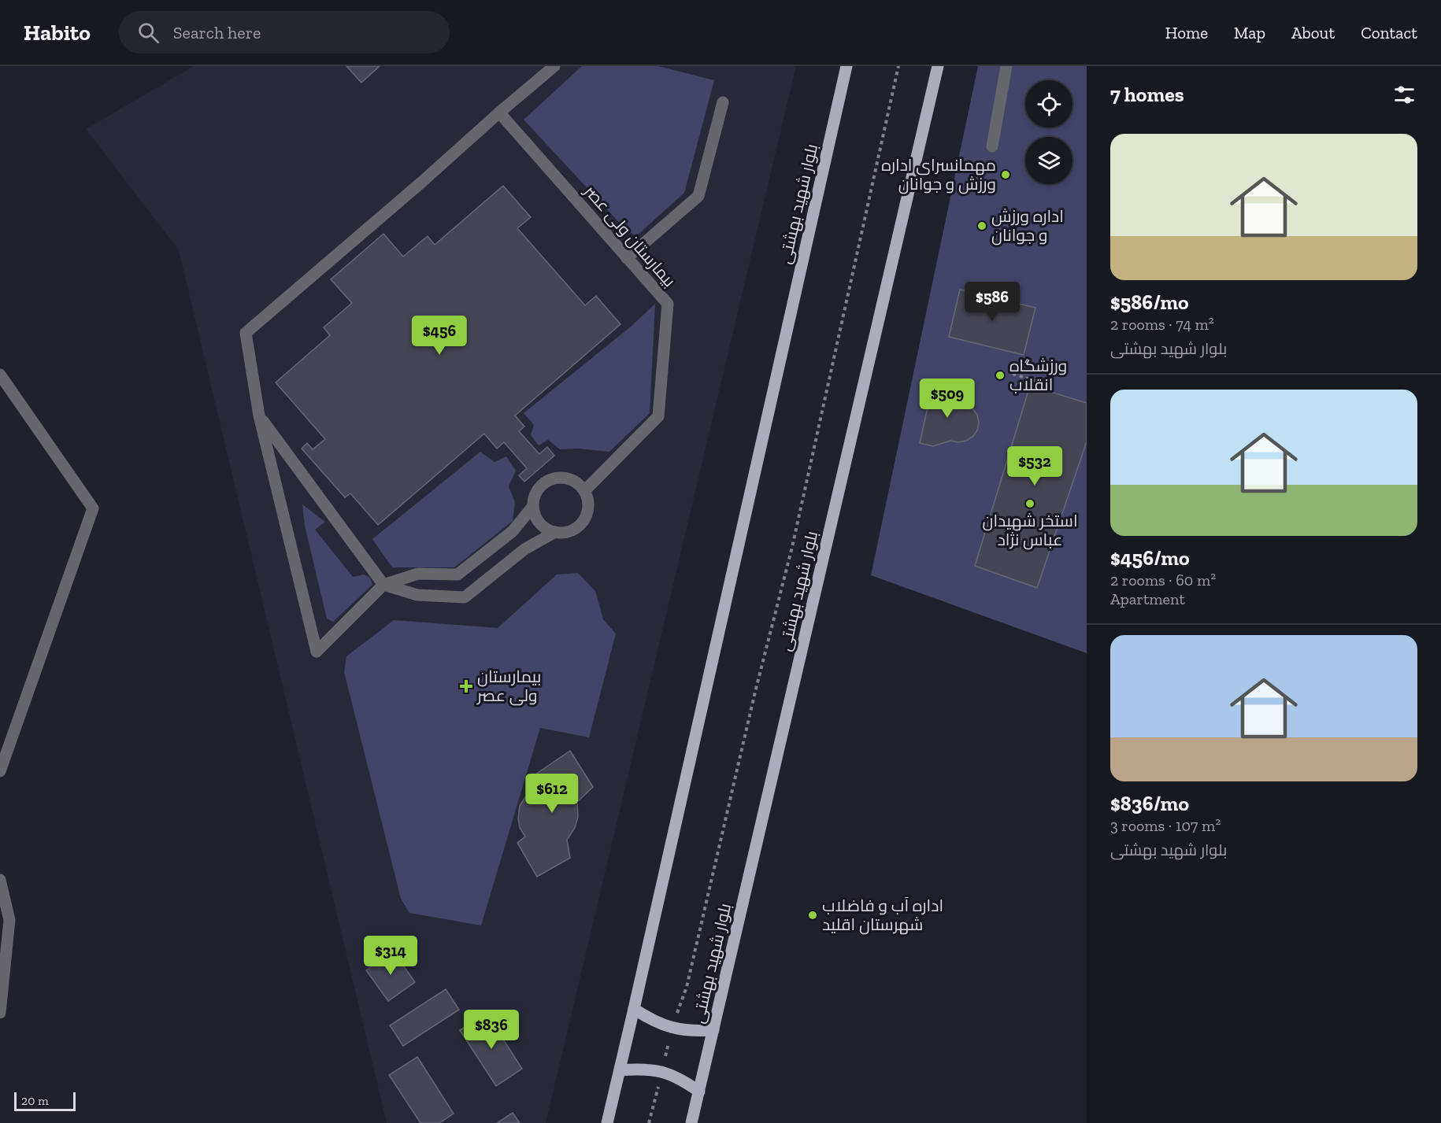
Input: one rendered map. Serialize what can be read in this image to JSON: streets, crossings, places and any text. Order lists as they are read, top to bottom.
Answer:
{
  "streets": {
    "main road": ["بلوار شهید بهشتی"],
    "lane": ["بیمارستان ولی عصر"]
  },
  "places": {
    "other": [
      "مهمانسرای اداره ورزش و جوانان",
      "اداره ورزش و جوانان",
      "ورزشگاه انقلاب",
      "استخر شهیدان عباس نژاد",
      "اداره آب و فاضلاب شهرستان اقلید"
    ],
    "health": ["بیمارستان ولی عصر"]
  },
  "scale_bar": "20 m",
  "page": {
    "header": "Habito",
    "search": "Search here",
    "nav": [
      "Home",
      "Map",
      "About",
      "Contact"
    ],
    "heading": "7 homes",
    "list": [
      {
        "name": "$586/mo",
        "note": "2 rooms · 74 m² · بلوار شهید بهشتی"
      },
      {
        "name": "$456/mo",
        "note": "2 rooms · 60 m² · Apartment"
      },
      {
        "name": "$836/mo",
        "note": "3 rooms · 107 m² · بلوار شهید بهشتی"
      }
    ],
    "price": [
      "$586",
      "$456",
      "$509",
      "$532",
      "$612",
      "$314",
      "$836"
    ],
    "scale": "20 m"
  }
}
